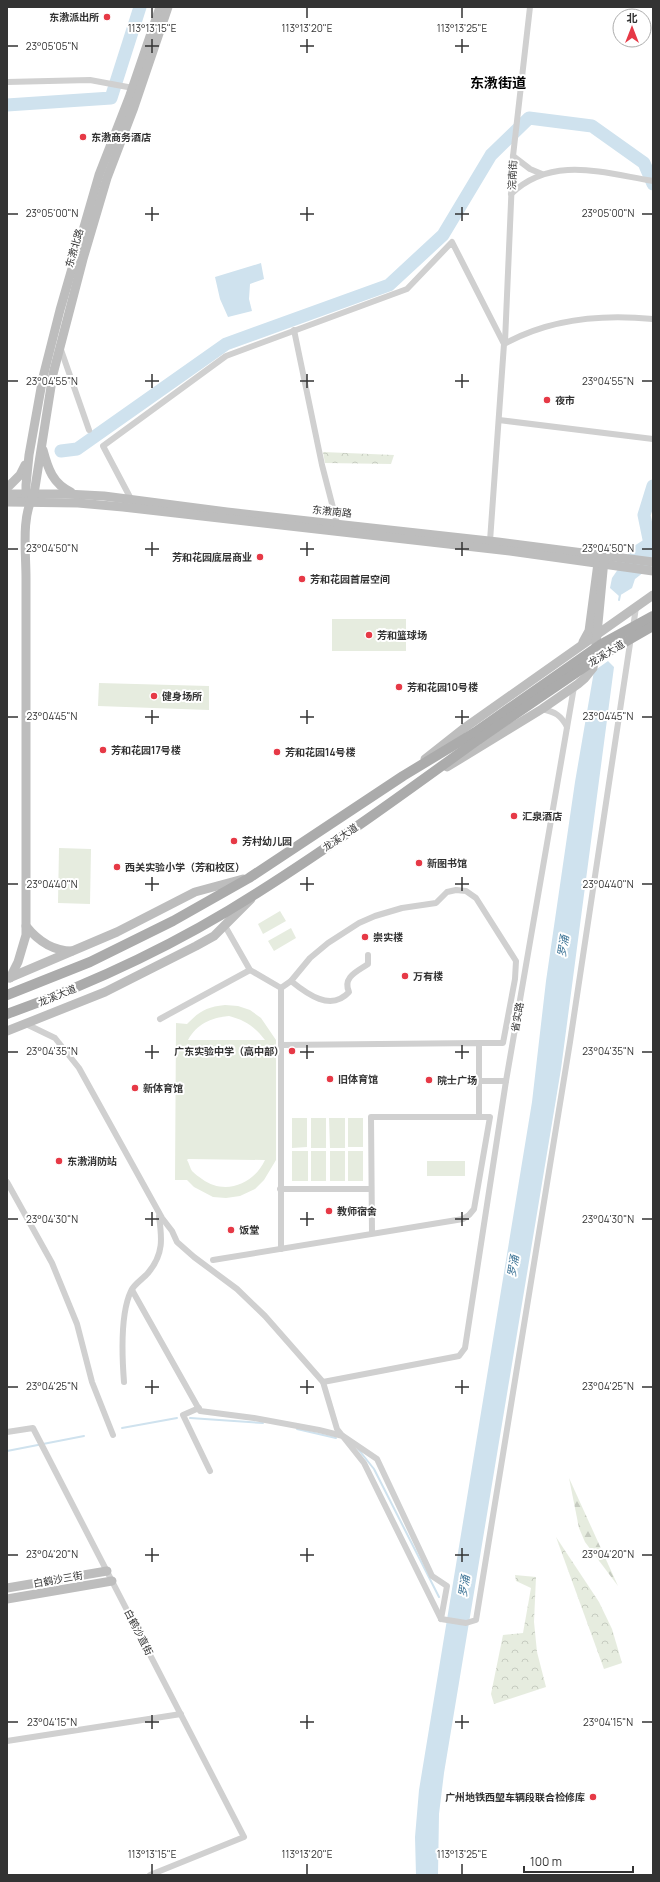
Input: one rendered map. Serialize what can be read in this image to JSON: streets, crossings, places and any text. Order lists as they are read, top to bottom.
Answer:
{
  "streets": {
    "main road": ["龙溪大道"],
    "street": [
      "浣南街",
      "东漖北路",
      "东漖南路",
      "省实路",
      "白鹤沙三街",
      "白鹤沙直街"
    ]
  },
  "crossings": [
    ["浣南街", "东漖南路"],
    ["东漖北路", "东漖南路"],
    ["白鹤沙三街", "白鹤沙直街"]
  ],
  "districts": ["东漖街道"],
  "water": ["罗涌"],
  "places": [
    "东漖派出所",
    "东漖商务酒店",
    "夜市",
    "芳和花园底层商业",
    "芳和花园首层空间",
    "芳和篮球场",
    "芳和花园10号楼",
    "健身场所",
    "芳和花园17号楼",
    "芳和花园14号楼",
    "汇泉酒店",
    "芳村幼儿园",
    "新图书馆",
    "西关实验小学（芳和校区）",
    "崇实楼",
    "万有楼",
    "广东实验中学（高中部）",
    "旧体育馆",
    "院士广场",
    "新体育馆",
    "东漖消防站",
    "教师宿舍",
    "饭堂",
    "广州地铁西塱车辆段联合检修库"
  ],
  "scale_bar": "100 m",
  "north": "top",
  "coordinates": [
    "113°13'15\"E",
    "113°13'20\"E",
    "113°13'25\"E",
    "23°05'05\"N",
    "23°05'00\"N",
    "23°04'55\"N",
    "23°04'50\"N",
    "23°04'45\"N",
    "23°04'40\"N",
    "23°04'35\"N",
    "23°04'30\"N",
    "23°04'25\"N",
    "23°04'20\"N",
    "23°04'15\"N"
  ]
}
